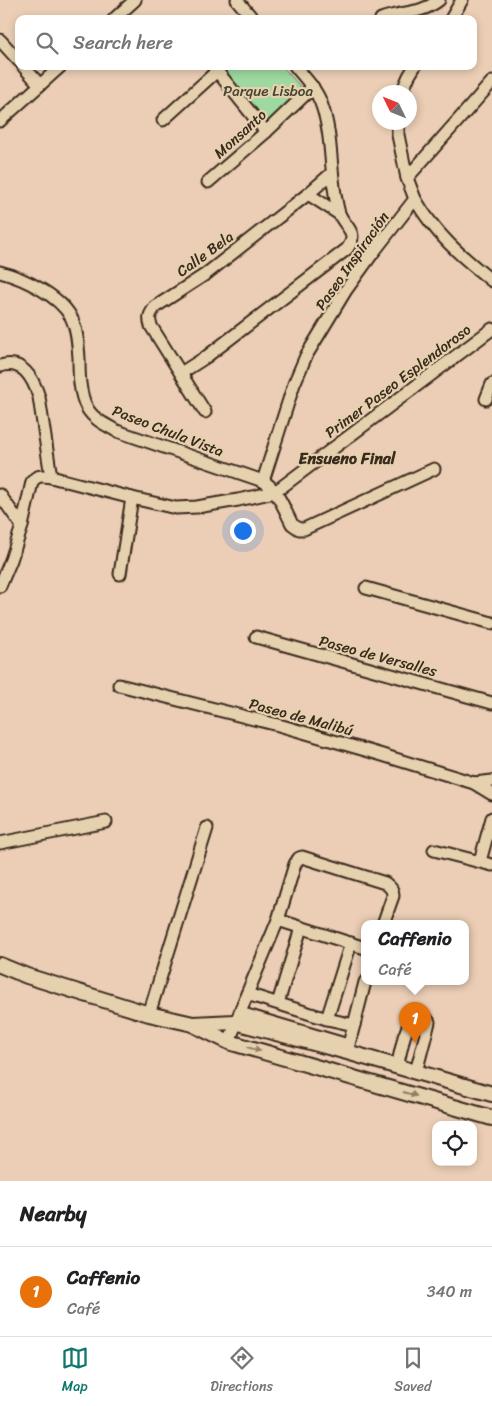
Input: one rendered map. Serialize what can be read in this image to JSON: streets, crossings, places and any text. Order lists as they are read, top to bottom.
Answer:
{
  "streets": {
    "street": [
      "Monsanto",
      "Calle Bela",
      "Paseo Inspiración",
      "Primer Paseo Esplendoroso",
      "Paseo Chula Vista",
      "Paseo de Versalles",
      "Paseo de Malibú"
    ]
  },
  "crossings": [
    ["Paseo Inspiración", "Primer Paseo Esplendoroso"],
    ["Paseo Inspiración", "Paseo Chula Vista"],
    ["Primer Paseo Esplendoroso", "Paseo Chula Vista"]
  ],
  "districts": ["Ensueno Final"],
  "parks": ["Parque Lisboa"],
  "north": "top left",
  "page": {
    "search": "Search here",
    "popup": ["Caffenio", "Café"],
    "pins": "1",
    "heading": "Nearby",
    "list": [
      {
        "mark": "1",
        "name": "Caffenio",
        "note": "Café",
        "value": "340 m"
      }
    ],
    "nav": ["Map", "Directions", "Saved"]
  }
}
